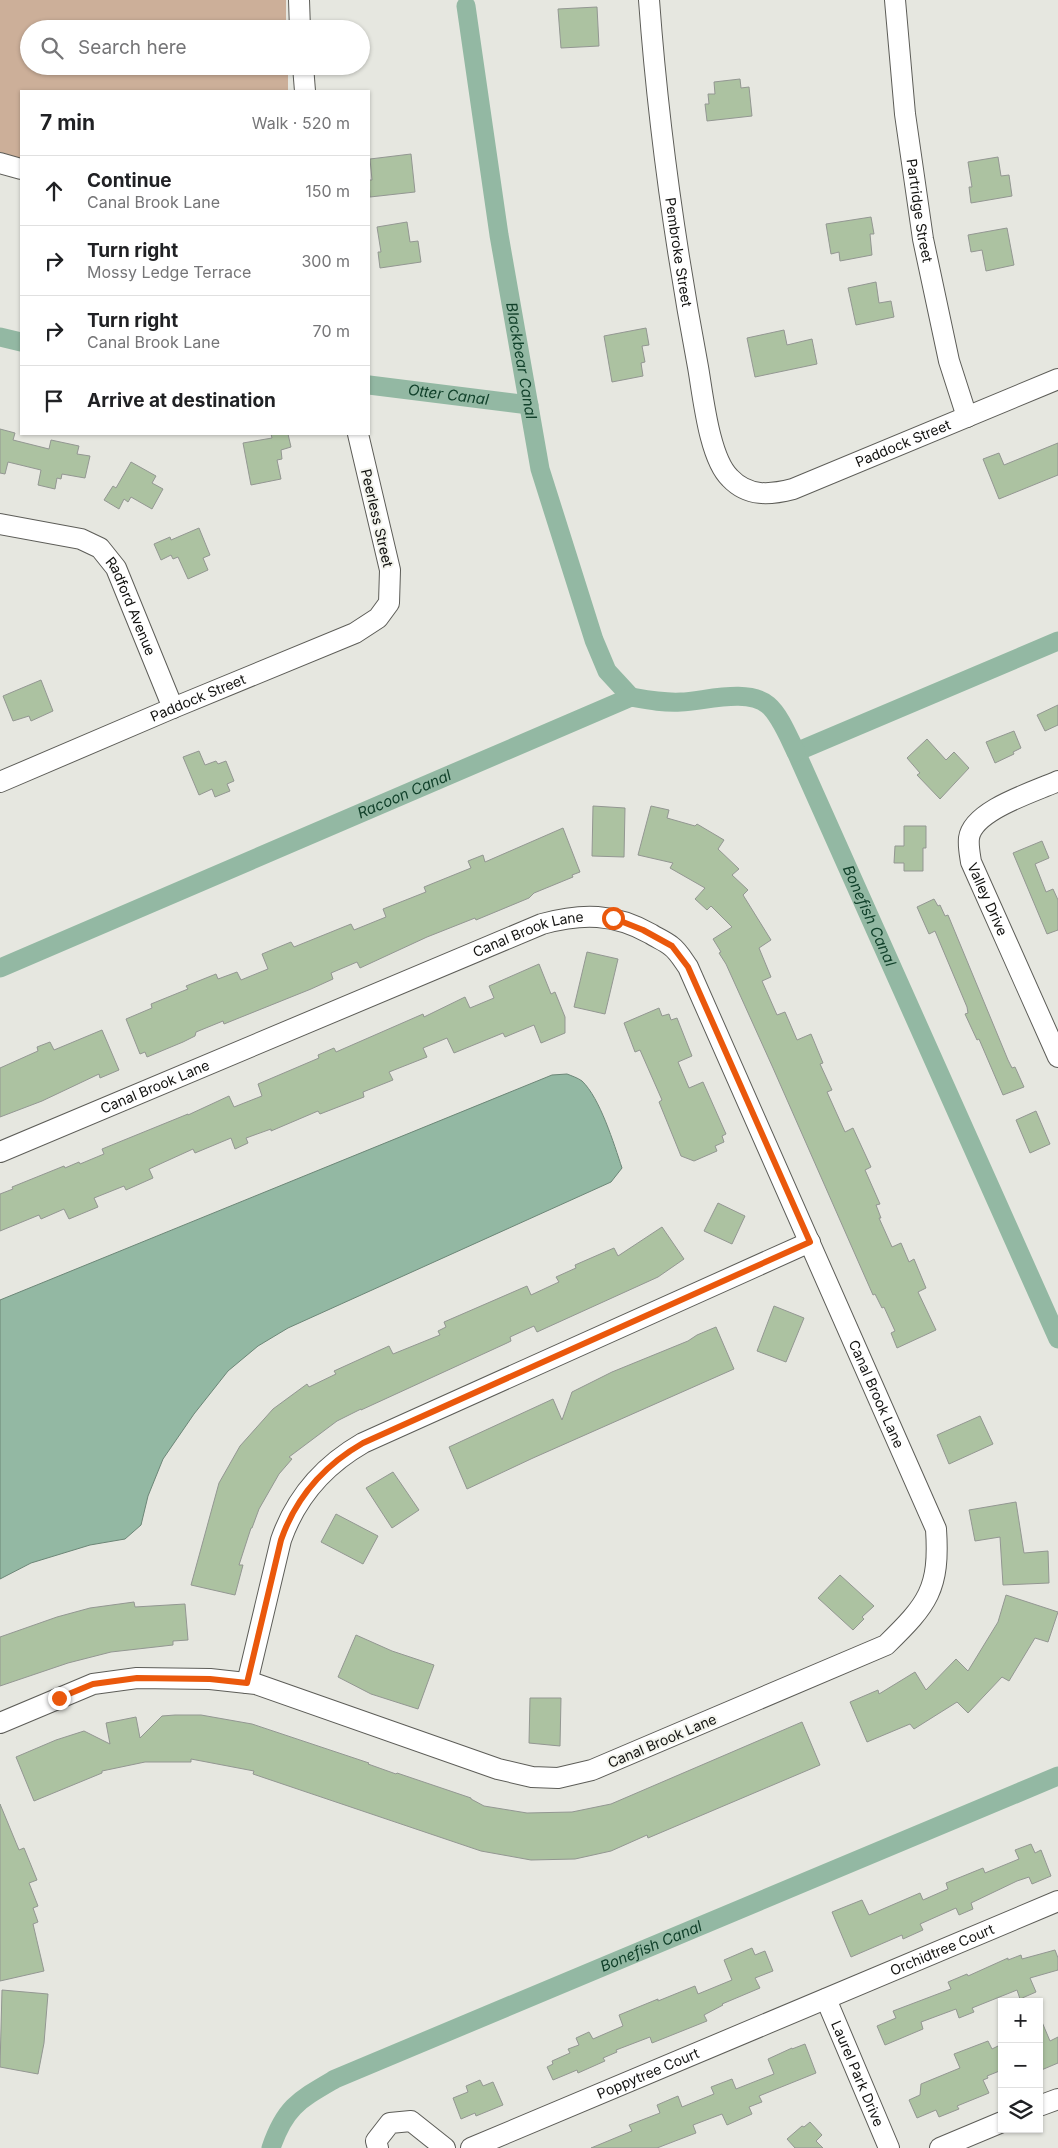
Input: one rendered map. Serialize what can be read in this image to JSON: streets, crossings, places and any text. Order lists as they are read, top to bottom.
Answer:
{
  "streets": {
    "street": [
      "Partridge Street",
      "Pembroke Street",
      "Paddock Street",
      "Peerless Street",
      "Radford Avenue",
      "Valley Drive",
      "Canal Brook Lane",
      "Orchidtree Court",
      "Poppytree Court",
      "Laurel Park Drive"
    ]
  },
  "crossings": [
    ["Partridge Street", "Paddock Street"],
    ["Pembroke Street", "Paddock Street"],
    ["Paddock Street", "Peerless Street"],
    ["Paddock Street", "Radford Avenue"],
    ["Orchidtree Court", "Poppytree Court"],
    ["Orchidtree Court", "Laurel Park Drive"],
    ["Poppytree Court", "Laurel Park Drive"]
  ],
  "water": [
    "Blackbear Canal",
    "Otter Canal",
    "Racoon Canal",
    "Bonefish Canal"
  ],
  "page": {
    "search": "Search here",
    "heading": ["7 min", "Walk · 520 m"],
    "list": [
      ["Continue", "Canal Brook Lane", "150 m"],
      ["Turn right", "Mossy Ledge Terrace", "300 m"],
      ["Turn right", "Canal Brook Lane", "70 m"],
      "Arrive at destination"
    ],
    "map_buttons": ["+", "−"]
  }
}
